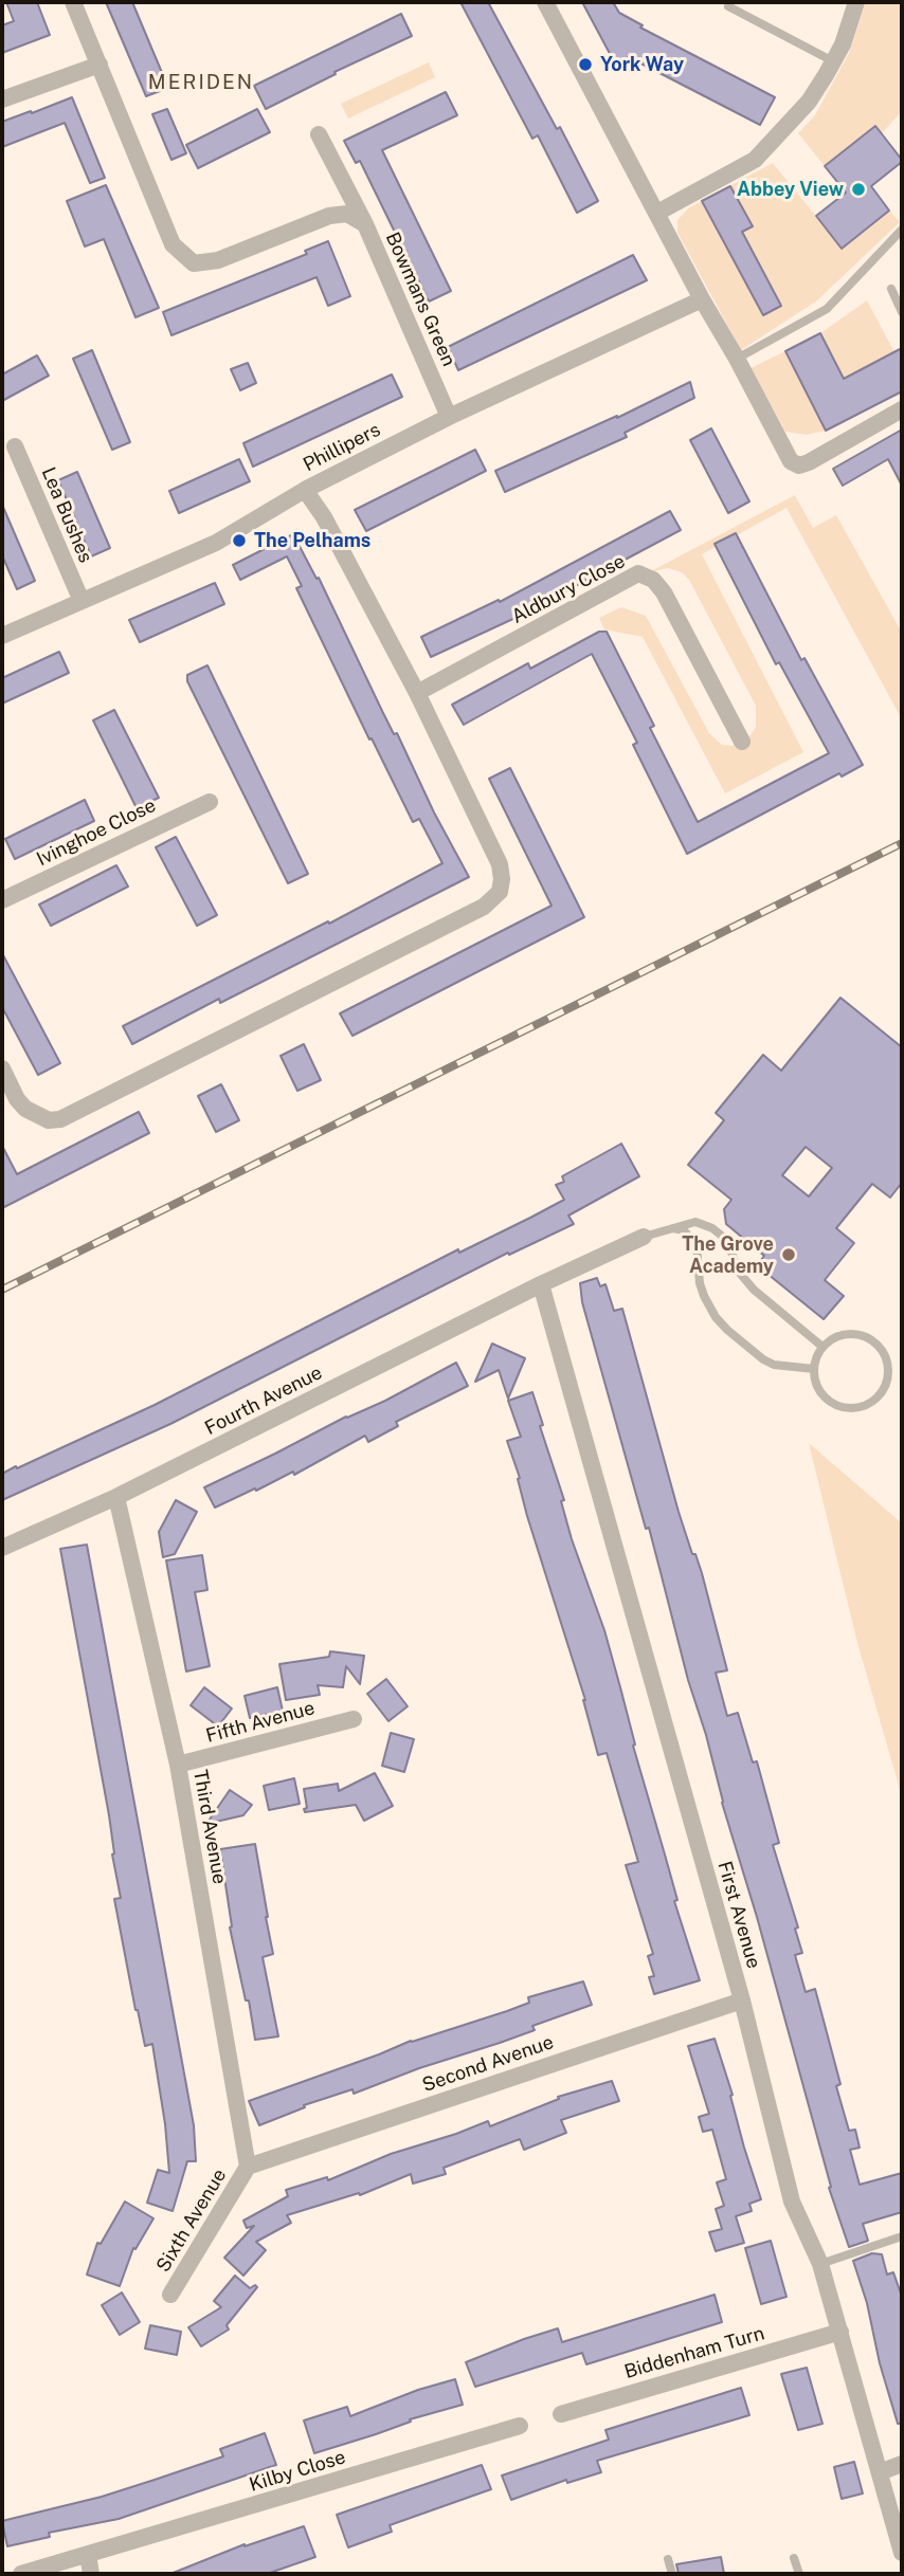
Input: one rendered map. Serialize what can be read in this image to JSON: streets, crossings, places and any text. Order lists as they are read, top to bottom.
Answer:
{
  "streets": {
    "street": [
      "Bowmans Green",
      "Phillipers",
      "Lea Bushes",
      "Aldbury Close",
      "Ivinghoe Close",
      "Fourth Avenue",
      "Fifth Avenue",
      "Third Avenue",
      "First Avenue",
      "Second Avenue",
      "Sixth Avenue",
      "Biddenham Turn",
      "Kilby Close"
    ]
  },
  "crossings": [
    ["Bowmans Green", "Phillipers"],
    ["Phillipers", "Lea Bushes"],
    ["Fourth Avenue", "Third Avenue"],
    ["Fourth Avenue", "First Avenue"],
    ["Fifth Avenue", "Third Avenue"],
    ["Third Avenue", "Second Avenue"],
    ["Third Avenue", "Sixth Avenue"],
    ["First Avenue", "Second Avenue"],
    ["First Avenue", "Biddenham Turn"],
    ["Second Avenue", "Sixth Avenue"]
  ],
  "districts": ["MERIDEN"],
  "places": [
    "York Way",
    "Abbey View",
    "The Pelhams",
    "The Grove Academy"
  ]
}
